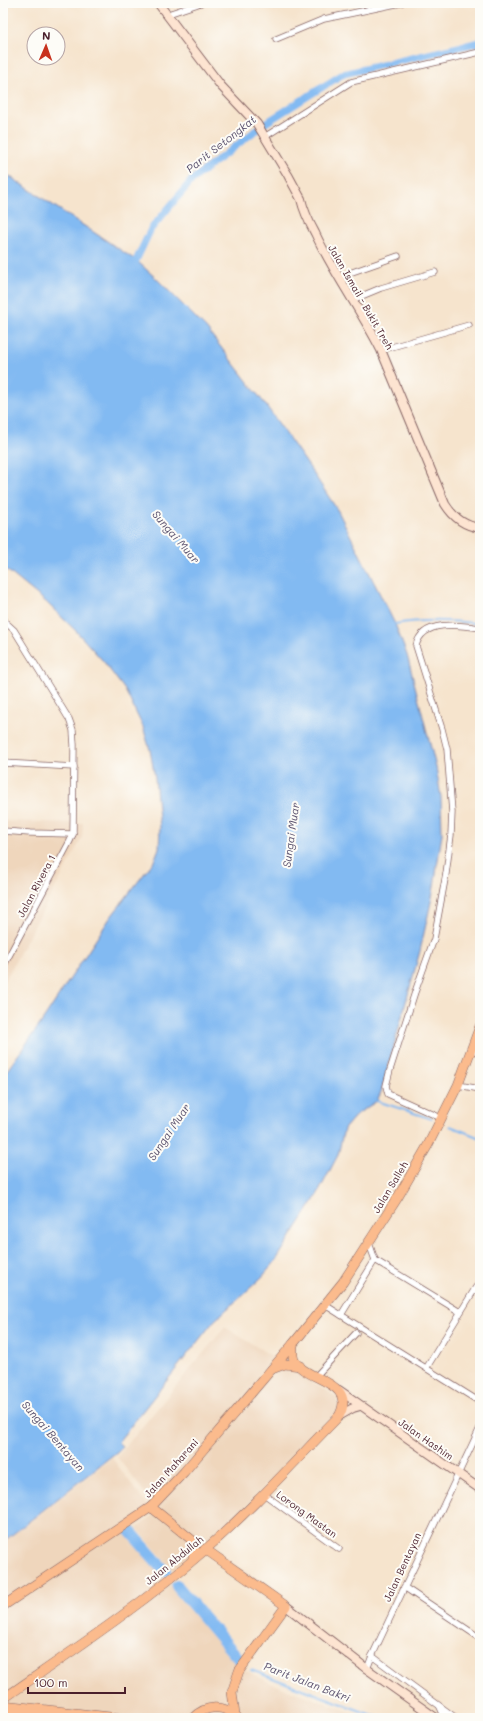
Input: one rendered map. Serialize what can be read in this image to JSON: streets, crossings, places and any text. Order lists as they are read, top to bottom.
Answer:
{
  "streets": {
    "main road": ["Jalan Salleh", "Jalan Maharani", "Jalan Abdullah"],
    "street": [
      "Jalan Ismail - Bukit Treh",
      "Jalan Rivera 1",
      "Jalan Hashim",
      "Lorong Mastan",
      "Jalan Bentayan"
    ]
  },
  "crossings": [
    ["Jalan Salleh", "Jalan Maharani"],
    ["Jalan Hashim", "Jalan Bentayan"],
    ["Lorong Mastan", "Jalan Abdullah"]
  ],
  "water": [
    "Parit Setongkat",
    "Sungai Muar",
    "Sungai Bentayan",
    "Parit Jalan Bakri"
  ],
  "scale_bar": "100 m",
  "north": "top"
}
